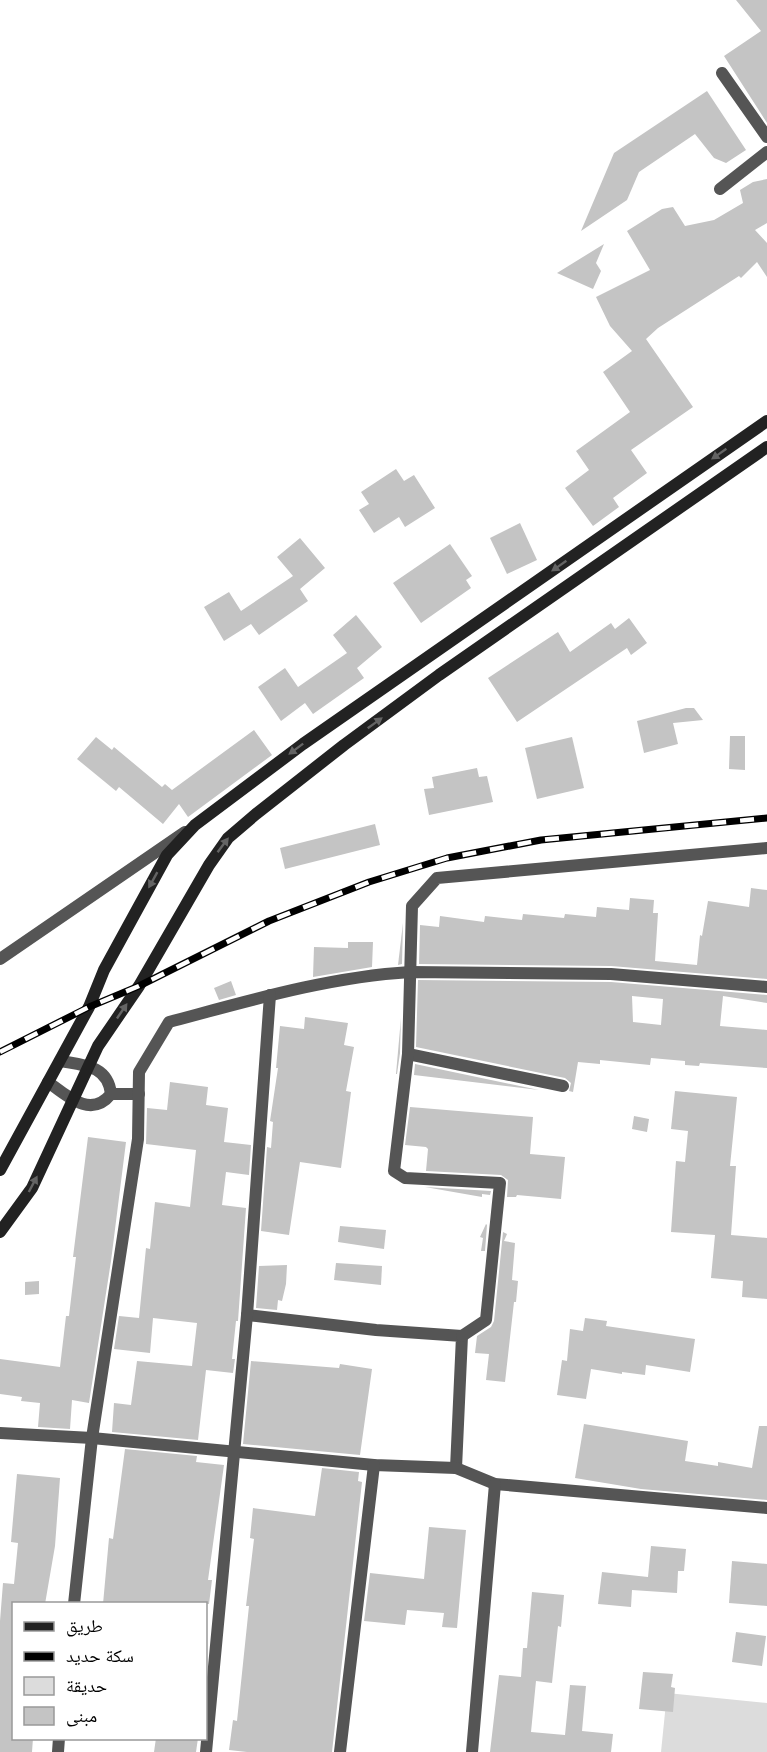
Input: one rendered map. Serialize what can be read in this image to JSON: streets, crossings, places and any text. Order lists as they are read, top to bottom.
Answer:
{
  "legend": [
    "طريق",
    "سكة حديد",
    "حديقة",
    "مبنى"
  ]
}
